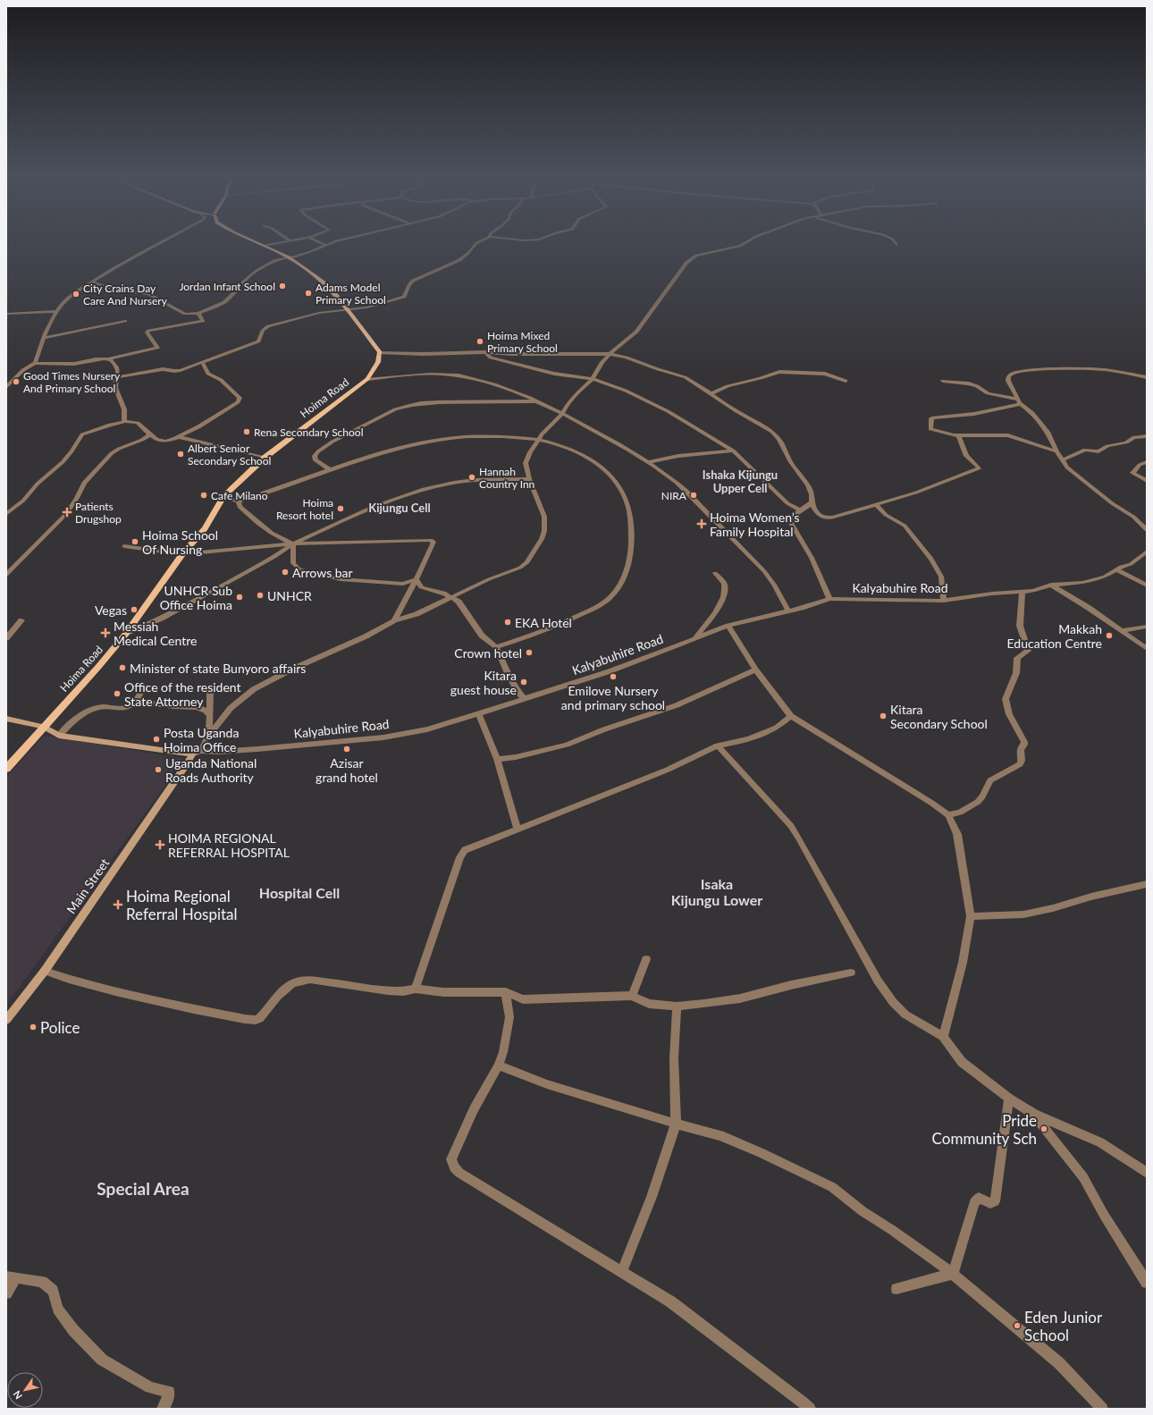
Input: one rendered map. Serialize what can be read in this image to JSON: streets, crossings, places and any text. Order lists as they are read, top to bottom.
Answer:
{
  "streets": {
    "main road": ["Hoima Road"],
    "street": ["Kalyabuhire Road", "Main Street"]
  },
  "crossings": [
    ["Kalyabuhire Road", "Main Street"]
  ],
  "districts": [
    "Ishaka Kijungu Upper Cell",
    "Kijungu Cell",
    "Isaka Kijungu Lower",
    "Hospital Cell",
    "Special Area"
  ],
  "places": {
    "other": [
      "Jordan Infant School",
      "Adams Model Primary School",
      "City Crains Day Care And Nursery",
      "Hoima Mixed Primary School",
      "Good Times Nursery And Primary School",
      "Rena Secondary School",
      "Albert Senior Secondary School",
      "Hannah Country Inn",
      "Cafe Milano",
      "NIRA",
      "Hoima Resort hotel",
      "Hoima School Of Nursing",
      "Arrows bar",
      "UNHCR",
      "UNHCR Sub Office Hoima",
      "Vegas",
      "EKA Hotel",
      "Makkah Education Centre",
      "Crown hotel",
      "Minister of state Bunyoro affairs",
      "Emilove Nursery and primary school",
      "Kitara guest house",
      "Office of the resident State Attorney",
      "Kitara Secondary School",
      "Posta Uganda Hoima Office",
      "Azisar grand hotel",
      "Uganda National Roads Authority",
      "Police",
      "Pride Community Sch",
      "Eden Junior School"
    ],
    "health": [
      "Patients Drugshop",
      "Hoima Women’s Family Hospital",
      "Messiah Medical Centre",
      "HOIMA REGIONAL REFERRAL HOSPITAL",
      "Hoima Regional Referral Hospital"
    ]
  },
  "north": "bottom left"
}
